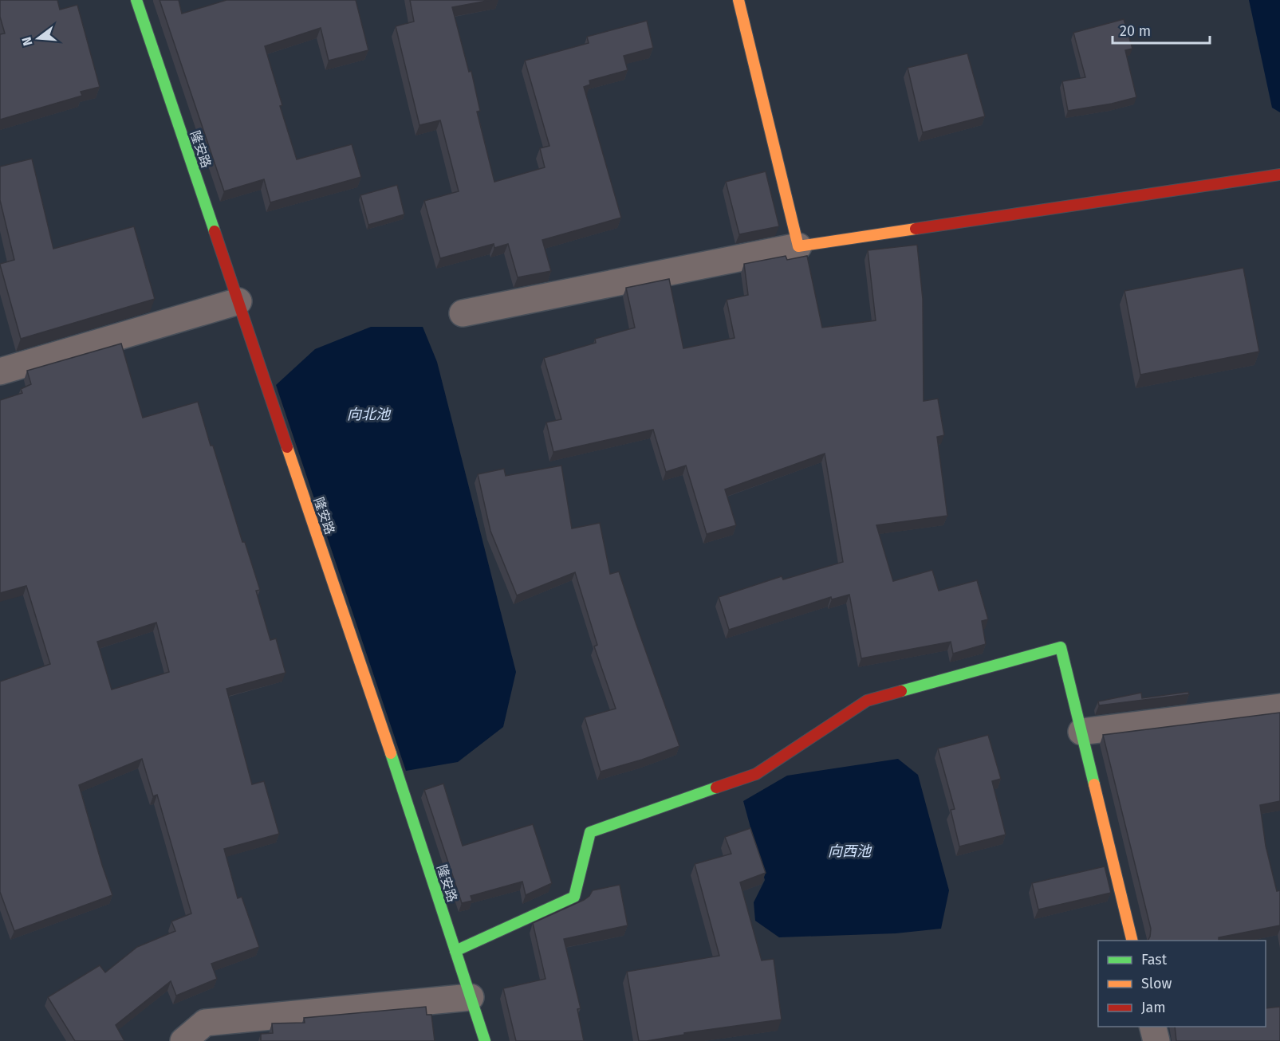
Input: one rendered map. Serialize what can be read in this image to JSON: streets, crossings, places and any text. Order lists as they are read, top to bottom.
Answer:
{
  "streets": {
    "street": ["隆安路"]
  },
  "water": ["向北池", "向西池"],
  "legend": ["Fast", "Slow", "Jam"],
  "scale_bar": "20 m",
  "north": "left"
}
